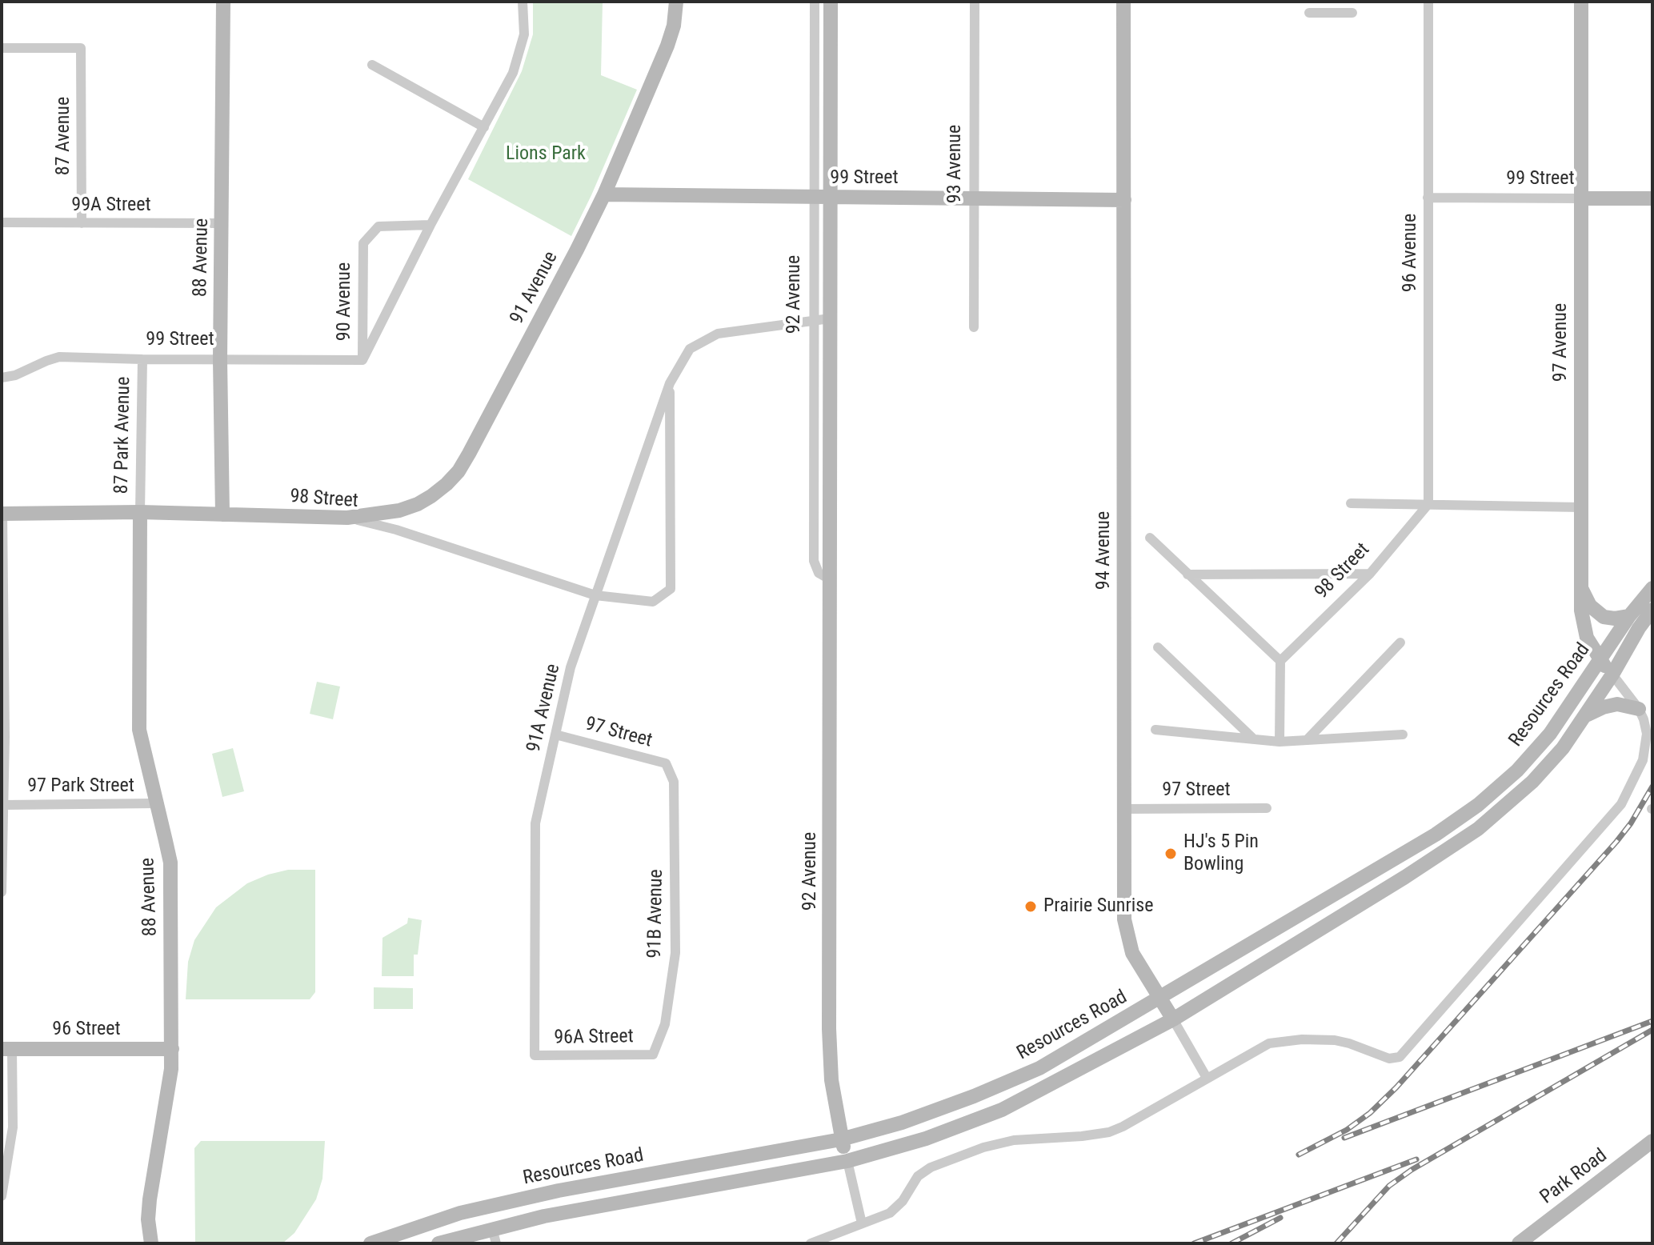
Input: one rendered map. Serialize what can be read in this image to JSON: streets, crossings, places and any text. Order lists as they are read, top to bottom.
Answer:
{
  "streets": {
    "street": [
      "87 Avenue",
      "93 Avenue",
      "99 Street",
      "99A Street",
      "96 Avenue",
      "88 Avenue",
      "91 Avenue",
      "92 Avenue",
      "90 Avenue",
      "97 Avenue",
      "87 Park Avenue",
      "98 Street",
      "94 Avenue",
      "Resources Road",
      "91A Avenue",
      "97 Street",
      "97 Park Street",
      "91B Avenue",
      "96 Street",
      "96A Street",
      "Park Road"
    ]
  },
  "crossings": [
    ["87 Avenue", "99A Street"],
    ["93 Avenue", "99 Street"],
    ["99 Street", "96 Avenue"],
    ["99 Street", "88 Avenue"],
    ["99 Street", "91 Avenue"],
    ["99 Street", "92 Avenue"],
    ["99 Street", "90 Avenue"],
    ["99 Street", "97 Avenue"],
    ["99 Street", "87 Park Avenue"],
    ["99 Street", "94 Avenue"],
    ["99A Street", "88 Avenue"],
    ["96 Avenue", "98 Street"],
    ["88 Avenue", "87 Park Avenue"],
    ["88 Avenue", "98 Street"],
    ["88 Avenue", "97 Park Street"],
    ["88 Avenue", "96 Street"],
    ["91 Avenue", "98 Street"],
    ["92 Avenue", "Resources Road"],
    ["92 Avenue", "91A Avenue"],
    ["97 Avenue", "Resources Road"],
    ["87 Park Avenue", "98 Street"],
    ["98 Street", "91A Avenue"],
    ["94 Avenue", "Resources Road"],
    ["94 Avenue", "97 Street"],
    ["91A Avenue", "97 Street"],
    ["91A Avenue", "96A Street"],
    ["97 Street", "91B Avenue"],
    ["91B Avenue", "96A Street"]
  ],
  "parks": ["Lions Park"],
  "places": ["HJ's 5 Pin Bowling", "Prairie Sunrise"]
}
